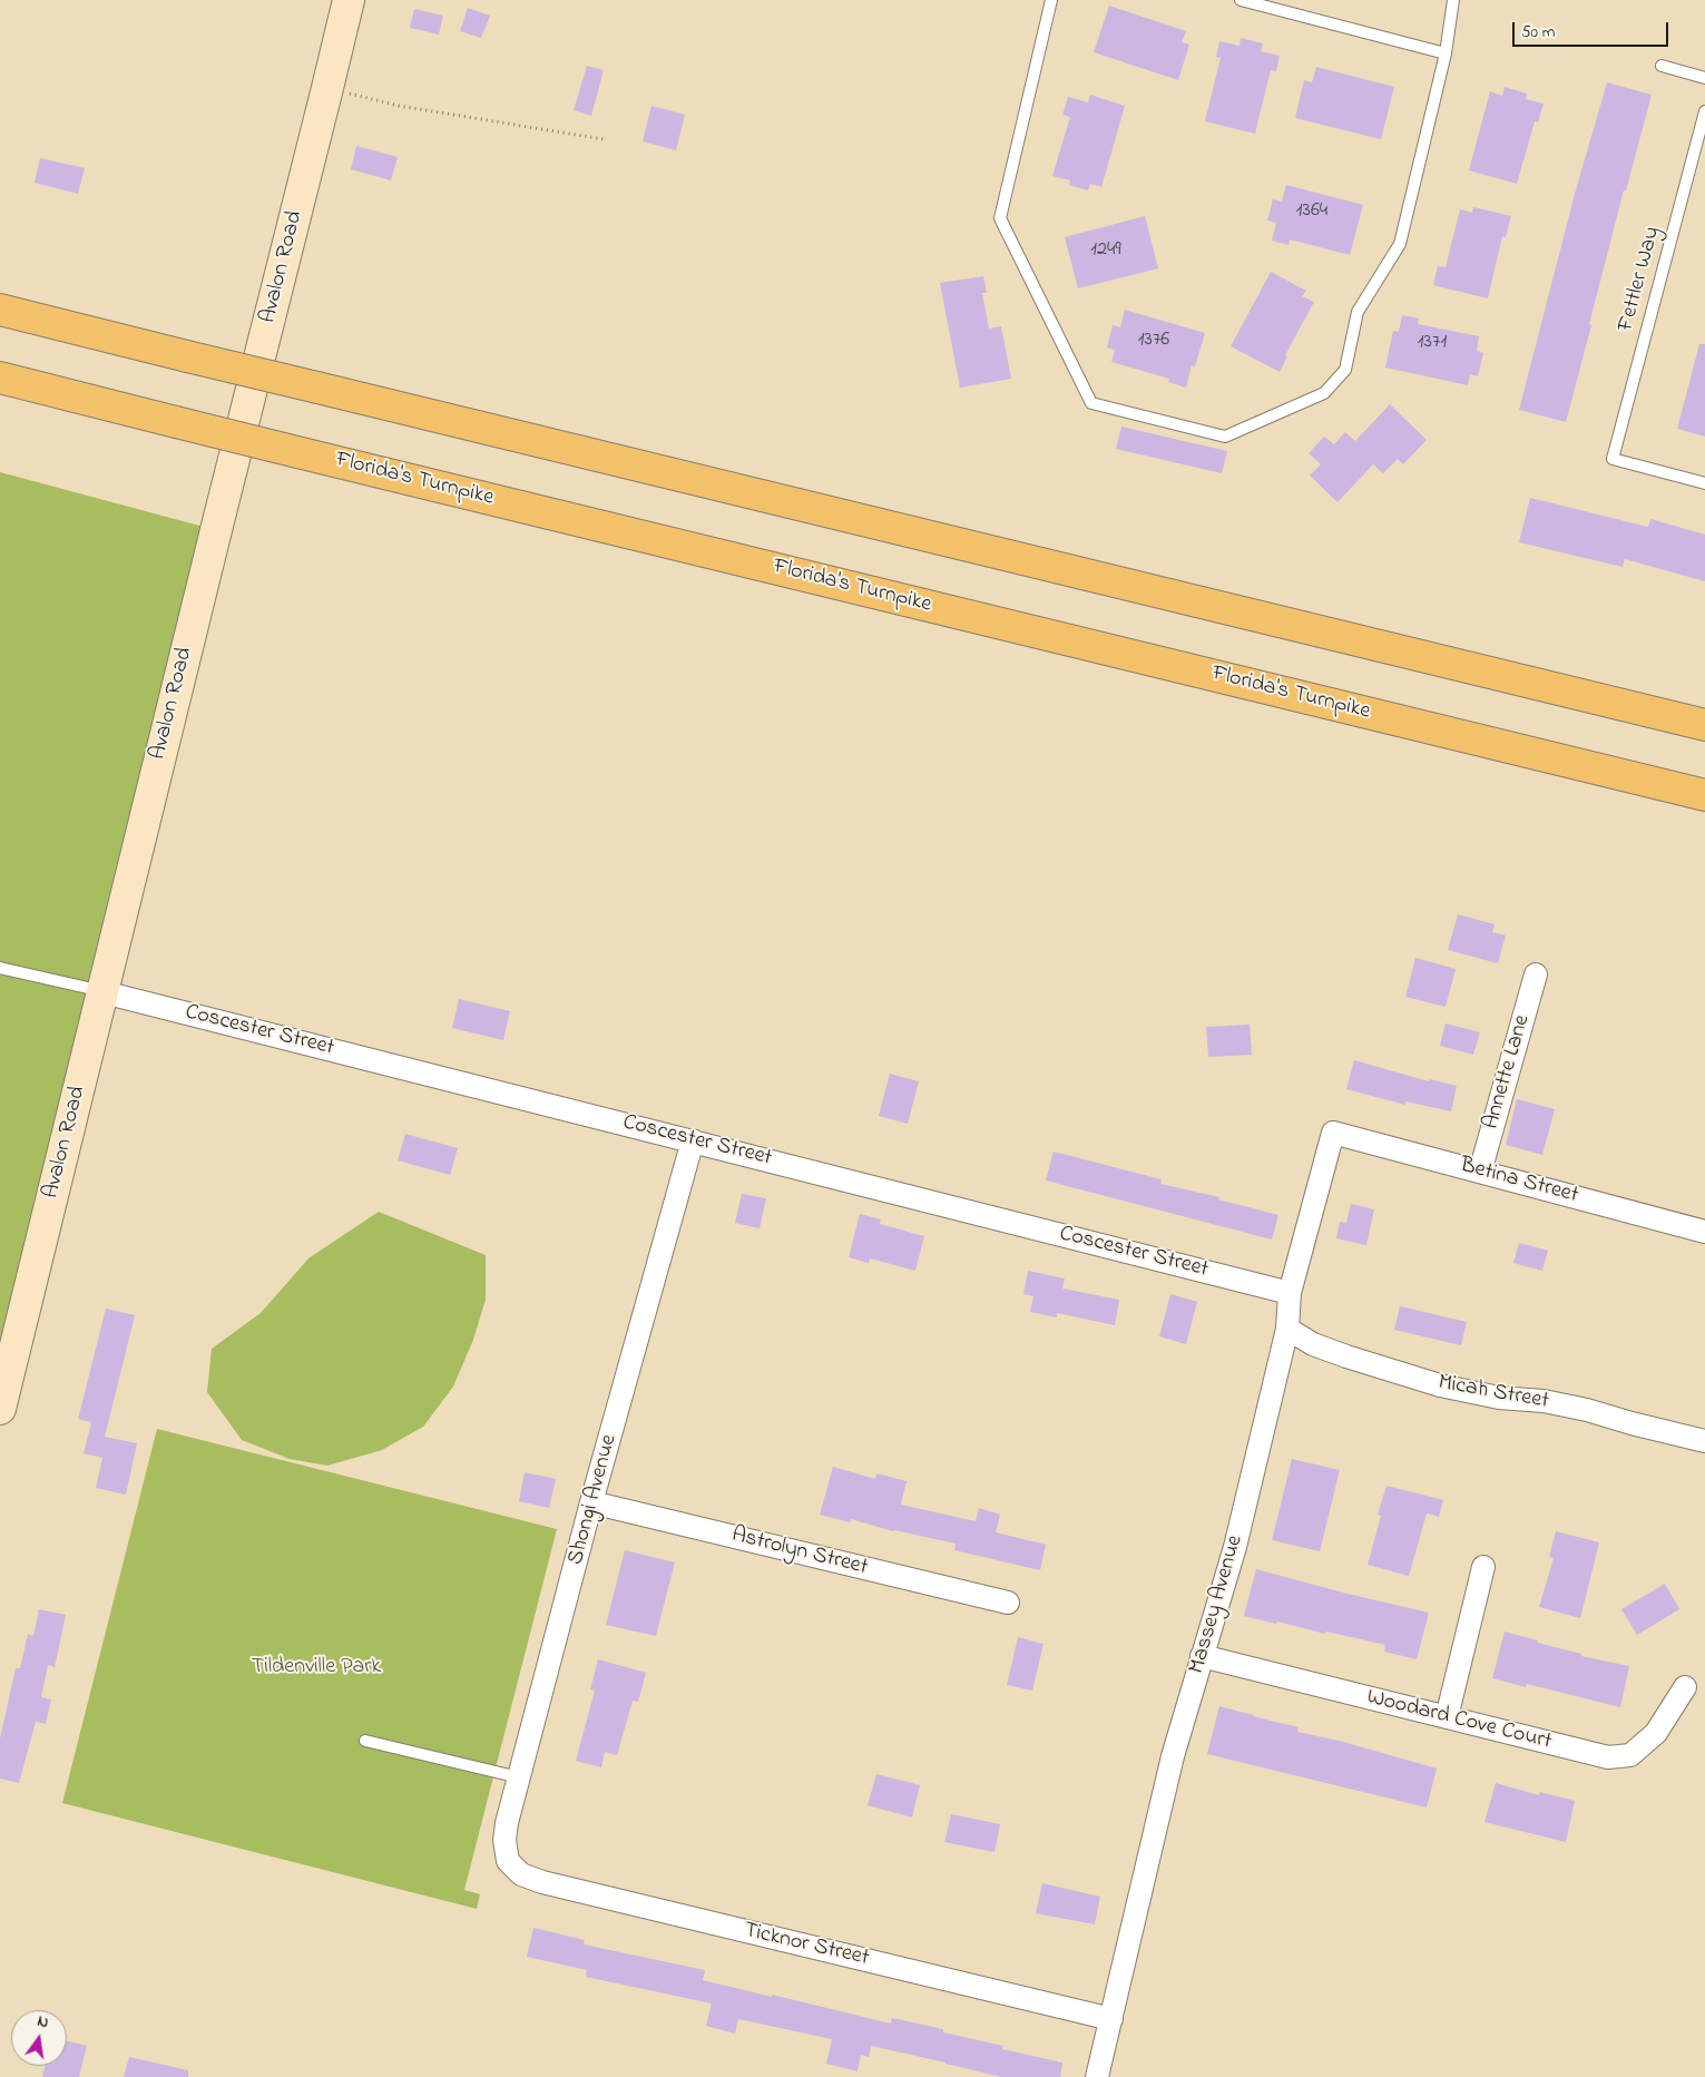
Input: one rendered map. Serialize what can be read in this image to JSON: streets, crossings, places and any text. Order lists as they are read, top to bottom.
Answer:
{
  "streets": {
    "highway": ["Florida's Turnpike"],
    "main road": ["Avalon Road"],
    "street": [
      "Coscester Street",
      "Annette Lane",
      "Betina Street",
      "Micah Street",
      "Shongi Avenue",
      "Astrolyn Street",
      "Massey Avenue",
      "Woodard Cove Court",
      "Ticknor Street"
    ],
    "lane": ["Fettler Way"]
  },
  "crossings": [
    ["Avalon Road", "Coscester Street"],
    ["Coscester Street", "Shongi Avenue"],
    ["Coscester Street", "Massey Avenue"],
    ["Annette Lane", "Betina Street"],
    ["Betina Street", "Massey Avenue"],
    ["Micah Street", "Massey Avenue"],
    ["Shongi Avenue", "Astrolyn Street"],
    ["Shongi Avenue", "Ticknor Street"],
    ["Massey Avenue", "Woodard Cove Court"],
    ["Massey Avenue", "Ticknor Street"]
  ],
  "parks": ["Tildenville Park"],
  "house_numbers": [
    "1364",
    "1249",
    "1376",
    "1371"
  ],
  "scale_bar": "50 m",
  "north": "top"
}
